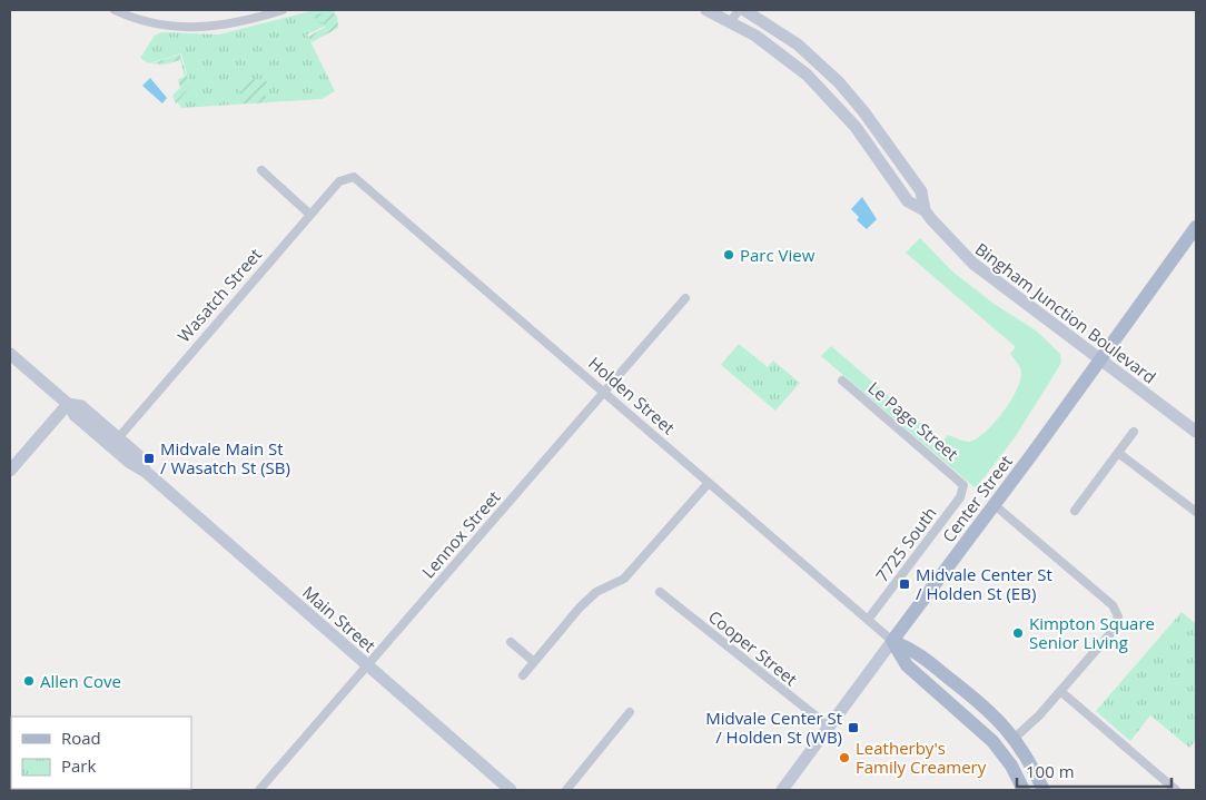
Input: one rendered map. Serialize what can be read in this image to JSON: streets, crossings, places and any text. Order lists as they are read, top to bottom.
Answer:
{
  "streets": {
    "main road": [
      "Bingham Junction Boulevard",
      "Holden Street",
      "Center Street",
      "Main Street"
    ],
    "street": [
      "Wasatch Street",
      "Le Page Street",
      "Lennox Street",
      "7725 South",
      "Cooper Street"
    ]
  },
  "crossings": [
    ["Wasatch Street", "Holden Street"],
    ["Wasatch Street", "Main Street"],
    ["Bingham Junction Boulevard", "Center Street"],
    ["Holden Street", "Center Street"],
    ["Holden Street", "Lennox Street"],
    ["Holden Street", "7725 South"],
    ["Le Page Street", "7725 South"],
    ["Center Street", "Cooper Street"],
    ["Lennox Street", "Main Street"]
  ],
  "places": {
    "other": [
      "Parc View",
      "Kimpton Square Senior Living",
      "Allen Cove",
      "Leatherby's Family Creamery"
    ],
    "transit": ["Midvale Main St / Wasatch St (SB)", "Midvale Center St / Holden St (EB)", "Midvale Center St / Holden St (WB)"]
  },
  "legend": ["Road", "Park"],
  "scale_bar": "100 m"
}
